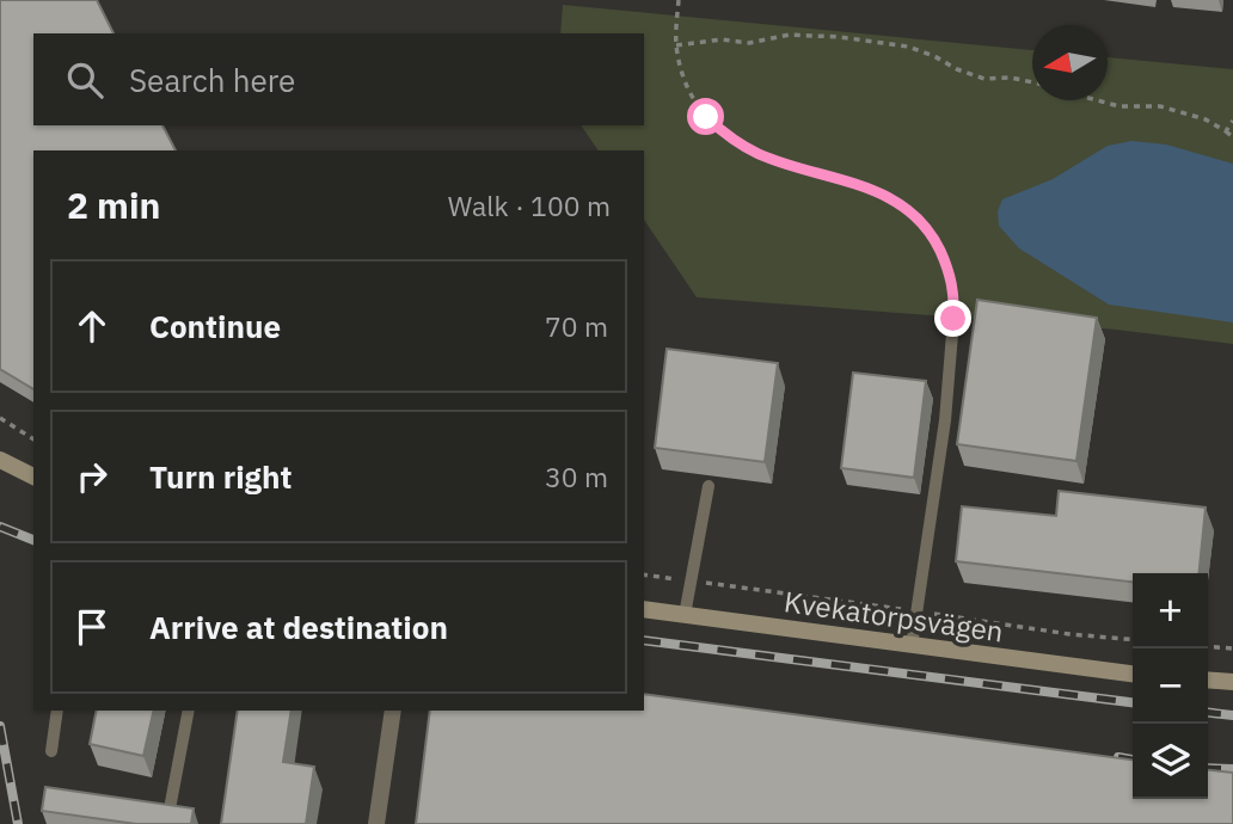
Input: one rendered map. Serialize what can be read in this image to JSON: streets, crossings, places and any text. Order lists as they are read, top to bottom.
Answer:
{
  "streets": {
    "street": ["Kvekatorpsvägen"]
  },
  "north": "left",
  "page": {
    "search": "Search here",
    "heading": ["2 min", "Walk · 100 m"],
    "list": [
      ["Continue", "70 m"],
      ["Turn right", "30 m"],
      "Arrive at destination"
    ],
    "map_buttons": ["+", "−"]
  }
}
